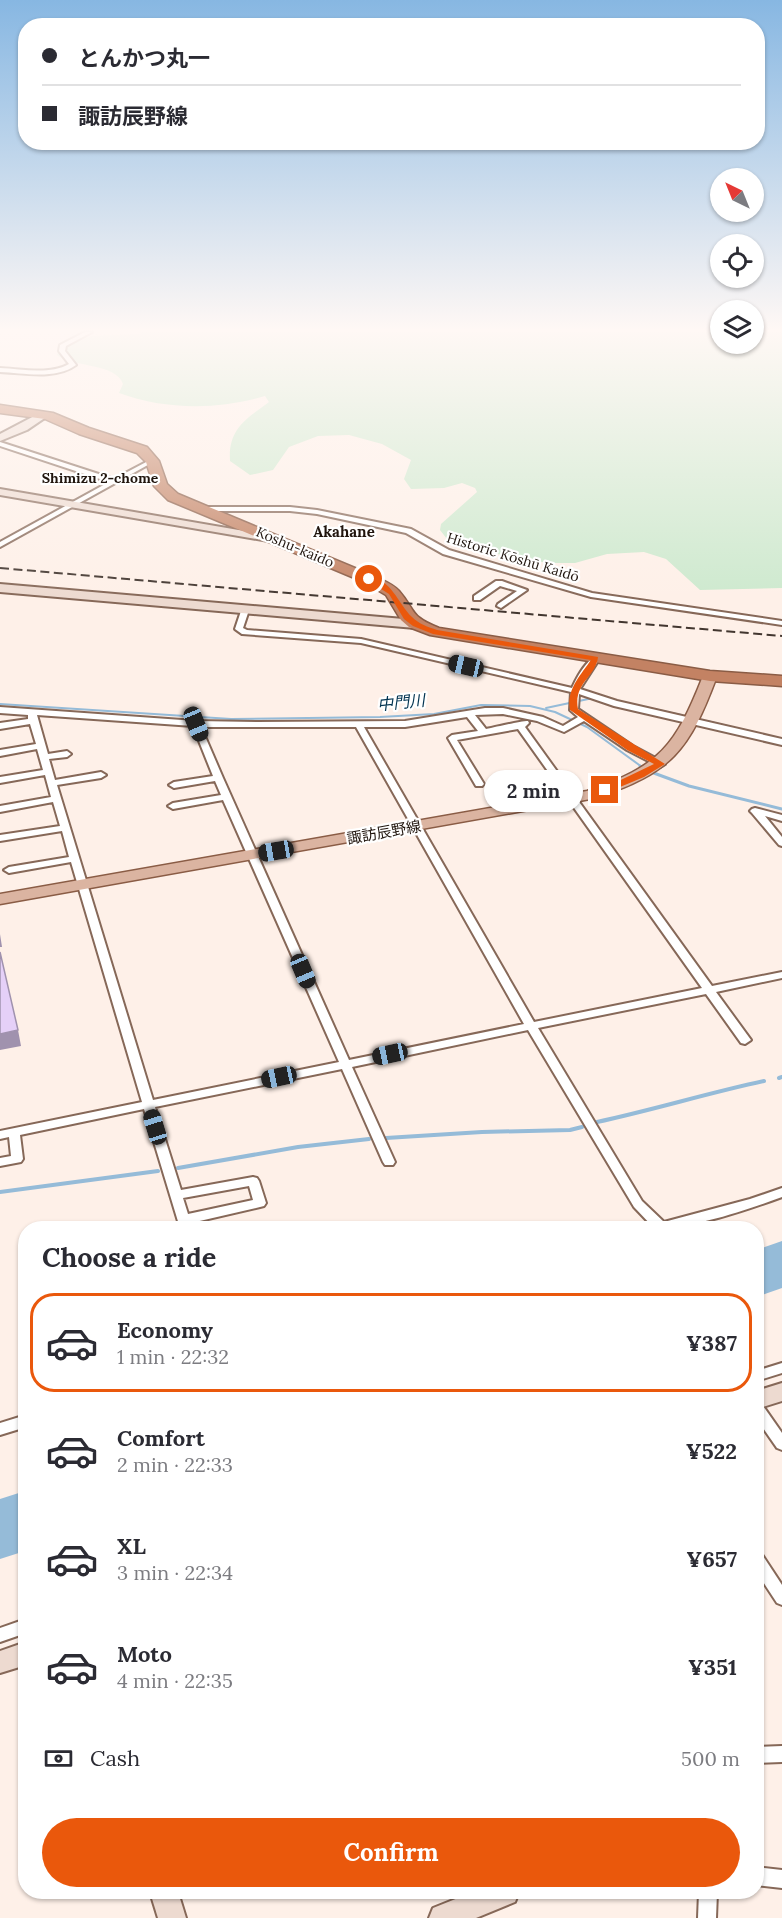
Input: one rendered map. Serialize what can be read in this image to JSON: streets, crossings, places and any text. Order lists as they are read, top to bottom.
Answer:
{
  "streets": {
    "highway": ["Koshu-kaido"],
    "main road": ["諏訪辰野線"],
    "street": ["Historic Kōshū Kaidō"]
  },
  "crossings": [
    ["Koshu-kaido", "Historic Kōshū Kaidō"]
  ],
  "districts": ["Shimizu 2-chome", "Akahane"],
  "water": ["中門川"],
  "north": "top left",
  "page": {
    "banner": ["とんかつ丸一", "諏訪辰野線"],
    "bubble": "2 min",
    "heading": "Choose a ride",
    "list": [
      {
        "name": "Economy",
        "note": "1 min · 22:32",
        "value": "¥387"
      },
      {
        "name": "Comfort",
        "note": "2 min · 22:33",
        "value": "¥522"
      },
      {
        "name": "XL",
        "note": "3 min · 22:34",
        "value": "¥657"
      },
      {
        "name": "Moto",
        "note": "4 min · 22:35",
        "value": "¥351"
      }
    ],
    "pay": ["Cash", "500 m"],
    "buttons": "Confirm"
  }
}
